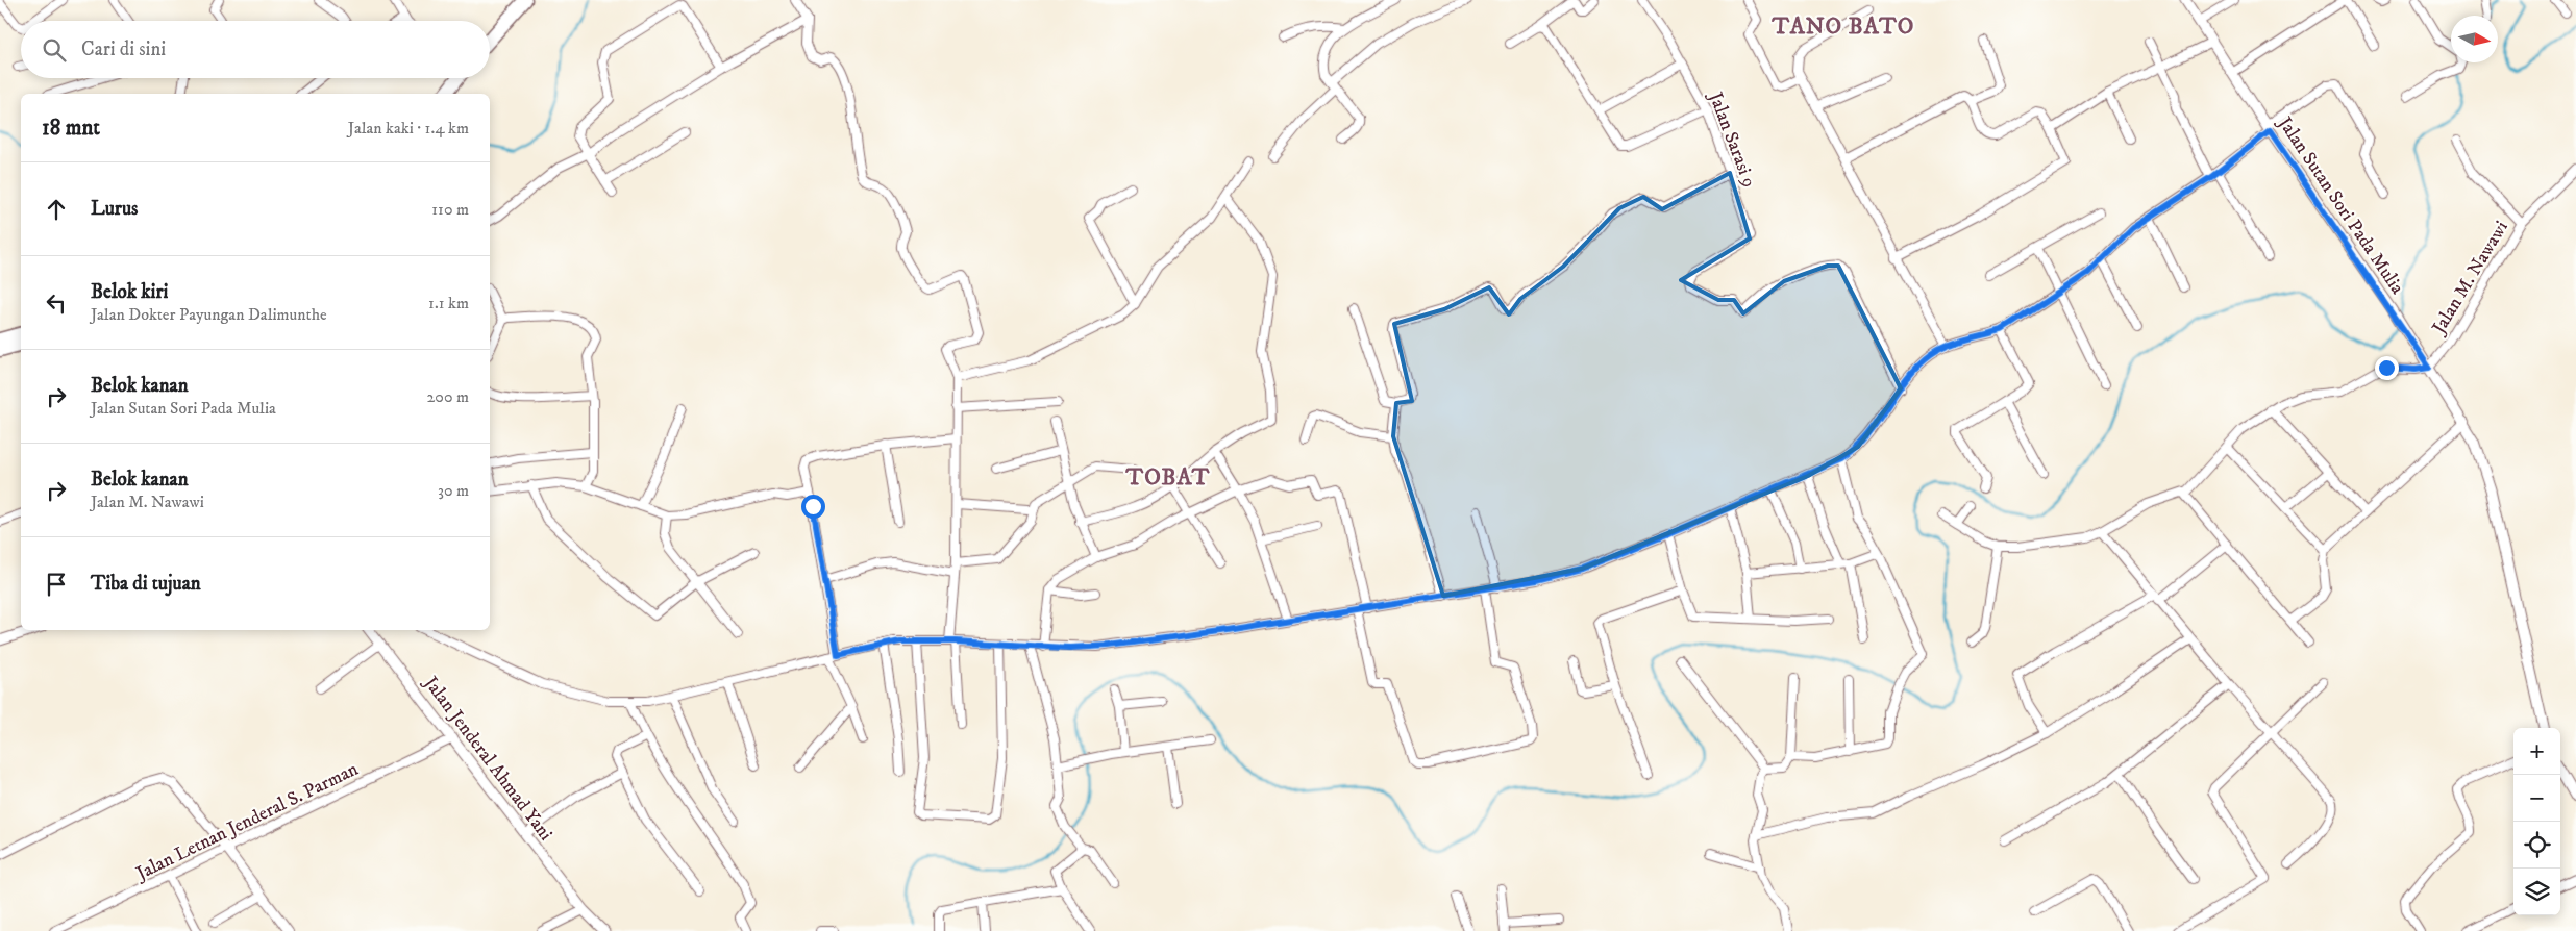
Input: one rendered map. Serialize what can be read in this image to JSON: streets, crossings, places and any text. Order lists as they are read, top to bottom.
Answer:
{
  "streets": {
    "street": [
      "Jalan Sarasi 9",
      "Jalan Sutan Sori Pada Mulia",
      "Jalan M. Nawawi",
      "Jalan Jenderal Ahmad Yani",
      "Jalan Letnan Jenderal S. Parman"
    ]
  },
  "crossings": [
    ["Jalan Sutan Sori Pada Mulia", "Jalan M. Nawawi"],
    ["Jalan Jenderal Ahmad Yani", "Jalan Letnan Jenderal S. Parman"]
  ],
  "districts": ["TANO BATO", "TOBAT"],
  "north": "right",
  "page": {
    "search": "Cari di sini",
    "heading": ["18 mnt", "Jalan kaki · 1.4 km"],
    "list": [
      ["Lurus", "110 m"],
      ["Belok kiri", "Jalan Dokter Payungan Dalimunthe", "1.1 km"],
      ["Belok kanan", "Jalan Sutan Sori Pada Mulia", "200 m"],
      ["Belok kanan", "Jalan M. Nawawi", "30 m"],
      "Tiba di tujuan"
    ],
    "map_buttons": ["+", "−"]
  }
}
